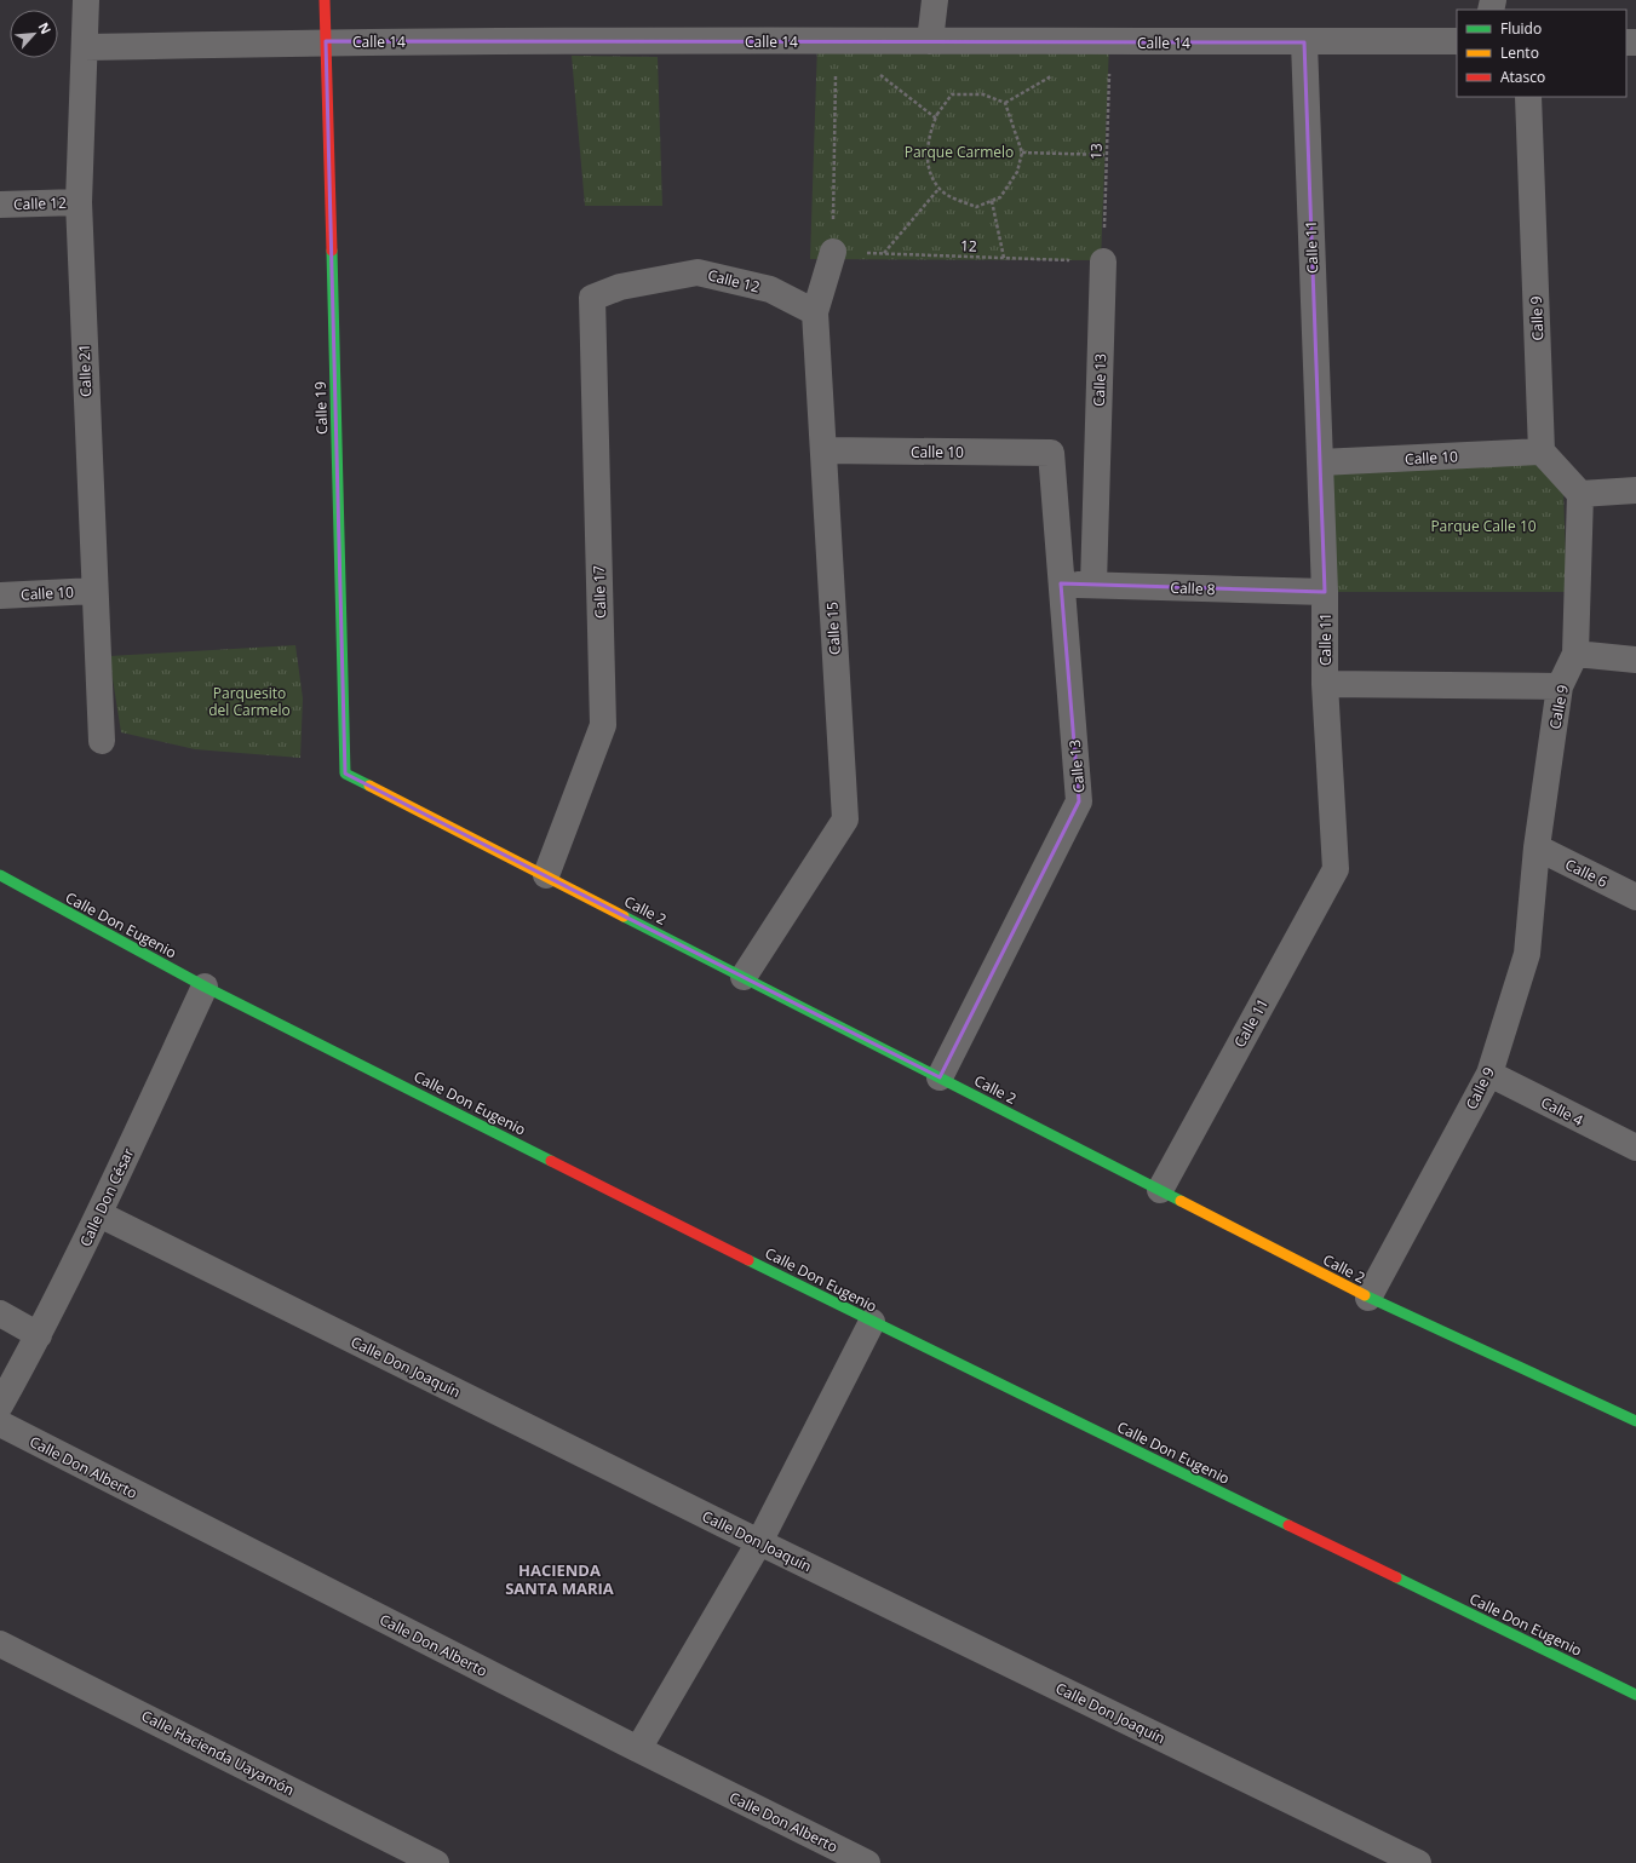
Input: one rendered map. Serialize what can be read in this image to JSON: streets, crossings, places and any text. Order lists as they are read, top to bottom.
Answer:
{
  "streets": {
    "street": [
      "Calle 14",
      "Calle 12",
      "Calle 11",
      "Calle 9",
      "Calle 21",
      "Calle 13",
      "Calle 19",
      "Calle 10",
      "Calle 8",
      "Calle 17",
      "Calle 15",
      "Calle 6",
      "Calle 2",
      "Calle Don Eugenio",
      "Calle 4",
      "Calle Don César",
      "Calle Don Joaquín",
      "Calle Don Alberto",
      "Calle Hacienda Uayamón"
    ],
    "path": ["13", "12"]
  },
  "crossings": [
    ["Calle 14", "13"],
    ["Calle 14", "Calle 11"],
    ["Calle 14", "Calle 21"],
    ["Calle 14", "Calle 19"],
    ["13", "12"],
    ["13", "Calle 13"],
    ["Calle 12", "Calle 21"],
    ["Calle 12", "Calle 17"],
    ["Calle 12", "Calle 15"],
    ["12", "Calle 13"],
    ["12", "Calle 15"],
    ["Calle 11", "Calle 10"],
    ["Calle 11", "Calle 8"],
    ["Calle 11", "Calle 2"],
    ["Calle 9", "Calle 10"],
    ["Calle 9", "Calle 6"],
    ["Calle 9", "Calle 2"],
    ["Calle 9", "Calle 4"],
    ["Calle 21", "Calle 10"],
    ["Calle 13", "Calle 10"],
    ["Calle 13", "Calle 8"],
    ["Calle 13", "Calle 2"],
    ["Calle 19", "Calle 2"],
    ["Calle 10", "Calle 15"],
    ["Calle 17", "Calle 2"],
    ["Calle 15", "Calle 2"],
    ["Calle Don Eugenio", "Calle Don César"],
    ["Calle Don César", "Calle Don Joaquín"]
  ],
  "districts": ["HACIENDA SANTA MARIA"],
  "parks": ["Parque Carmelo", "Parque Calle 10", "Parquesito del Carmelo"],
  "legend": ["Fluido", "Lento", "Atasco"],
  "north": "top right"
}
